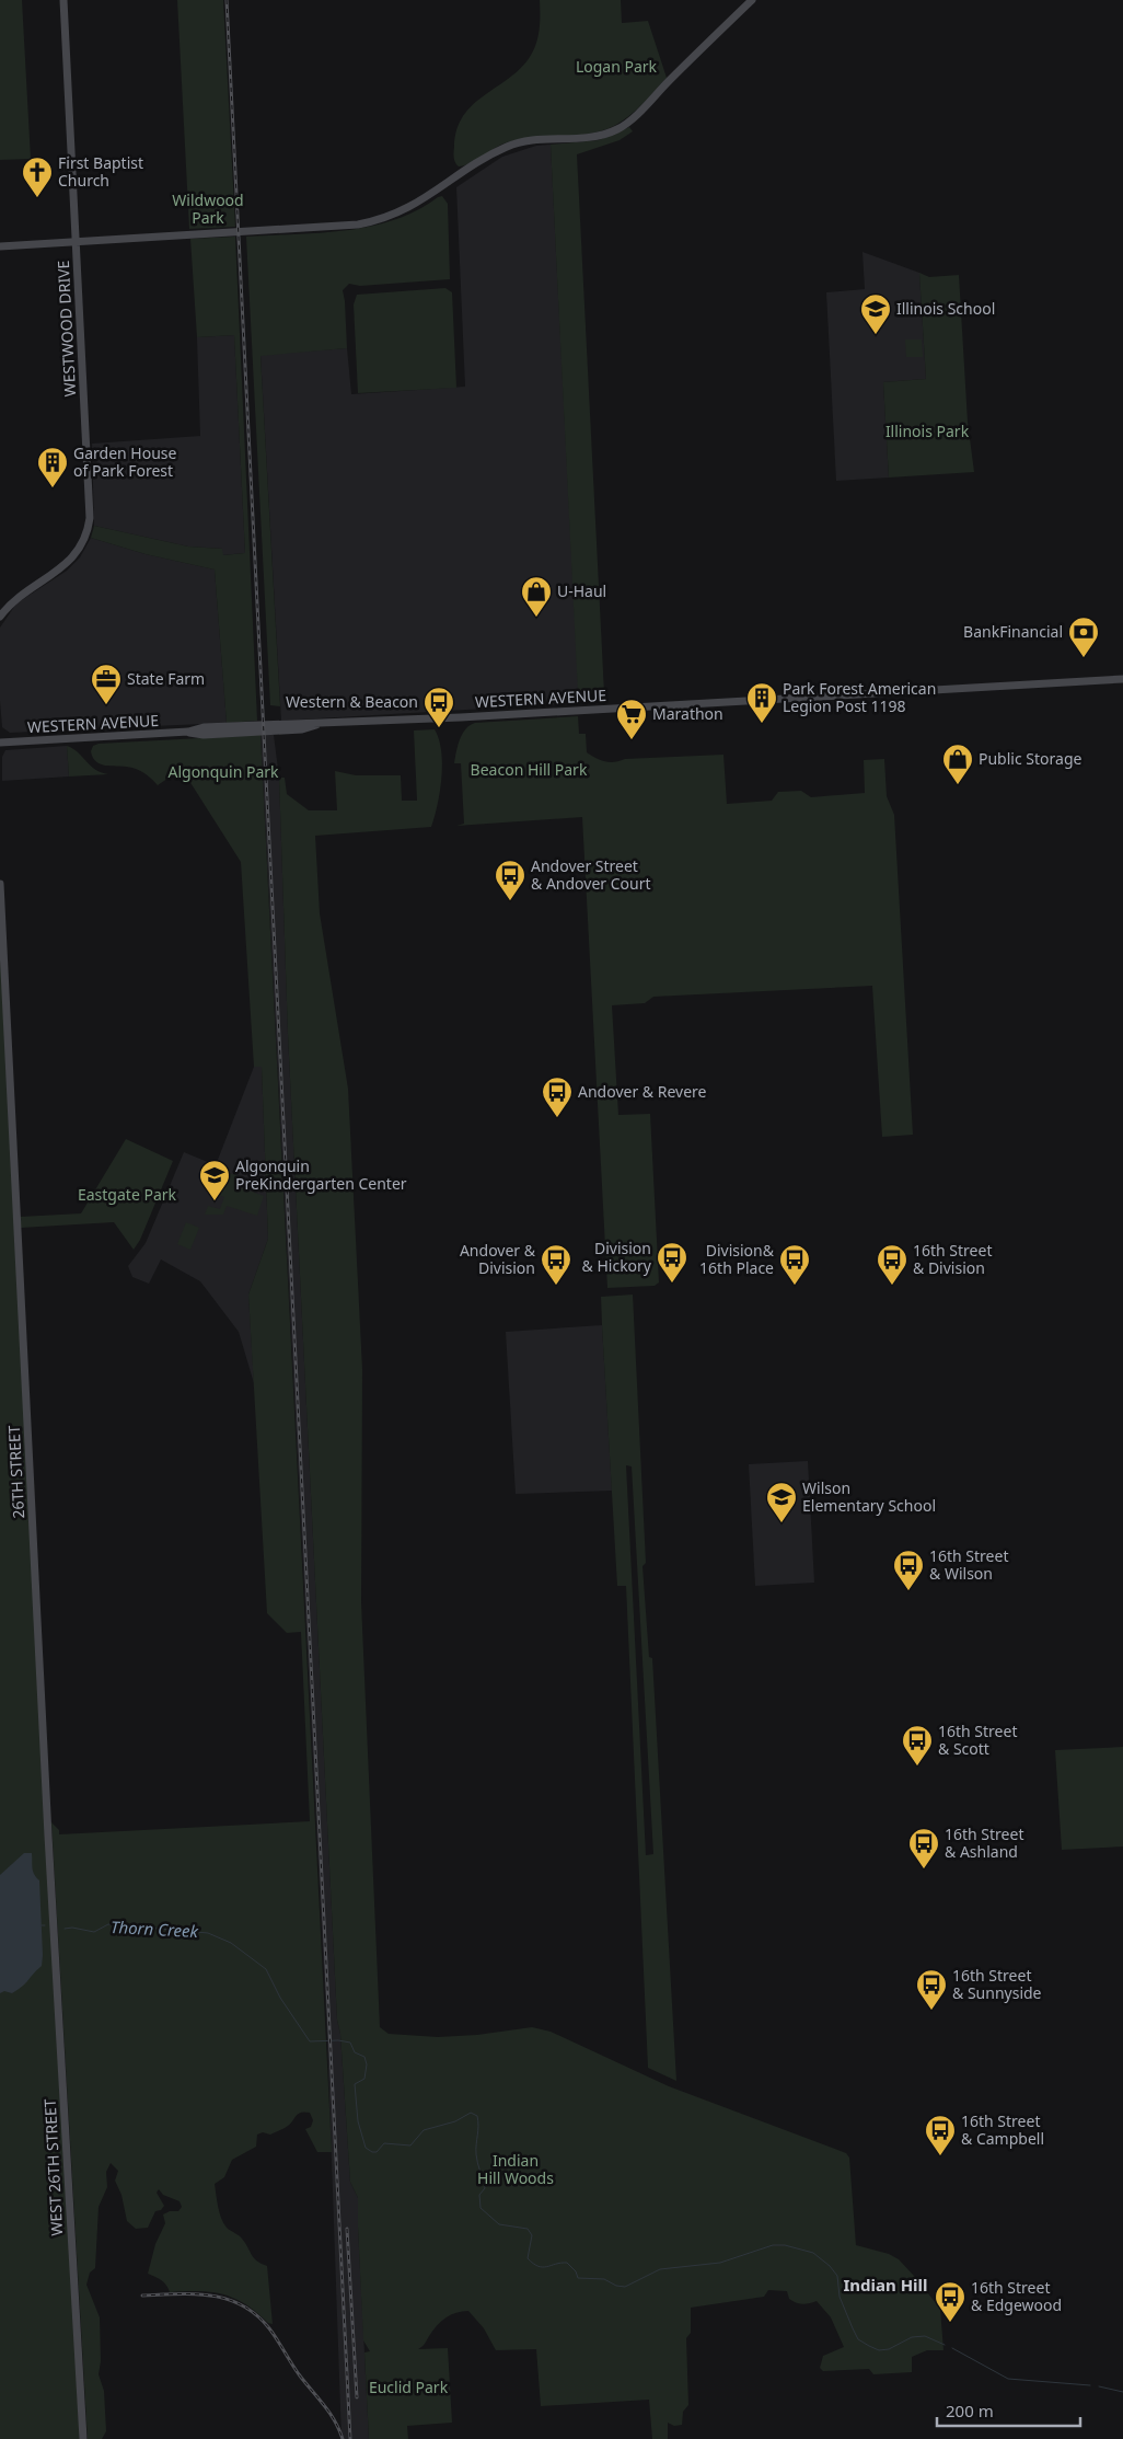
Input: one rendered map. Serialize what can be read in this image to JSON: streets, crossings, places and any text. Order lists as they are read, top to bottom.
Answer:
{
  "streets": {
    "street": [
      "WESTWOOD DRIVE",
      "WESTERN AVENUE",
      "26TH STREET",
      "WEST 26TH STREET"
    ]
  },
  "crossings": [
    ["26TH STREET", "WEST 26TH STREET"]
  ],
  "districts": ["Indian Hill"],
  "water": ["Thorn Creek"],
  "parks": [
    "Logan Park",
    "Wildwood Park",
    "Illinois Park",
    "Beacon Hill Park",
    "Algonquin Park",
    "Eastgate Park",
    "Indian Hill Woods",
    "Euclid Park"
  ],
  "places": {
    "church": ["First Baptist Church"],
    "school or university": ["Illinois School", "Algonquin PreKindergarten Center", "Wilson Elementary School"],
    "building": ["Garden House of Park Forest", "Park Forest American Legion Post 1198"],
    "shop": ["U-Haul", "Public Storage"],
    "bank": ["BankFinancial"],
    "office": ["State Farm"],
    "bus stop": [
      "Western & Beacon",
      "Andover Street & Andover Court",
      "Andover & Revere",
      "Division & Hickory",
      "Andover & Division",
      "Division& 16th Place",
      "16th Street & Division",
      "16th Street & Wilson",
      "16th Street & Scott",
      "16th Street & Ashland",
      "16th Street & Sunnyside",
      "16th Street & Campbell",
      "16th Street & Edgewood"
    ],
    "supermarket": ["Marathon"]
  },
  "scale_bar": "200 m"
}
